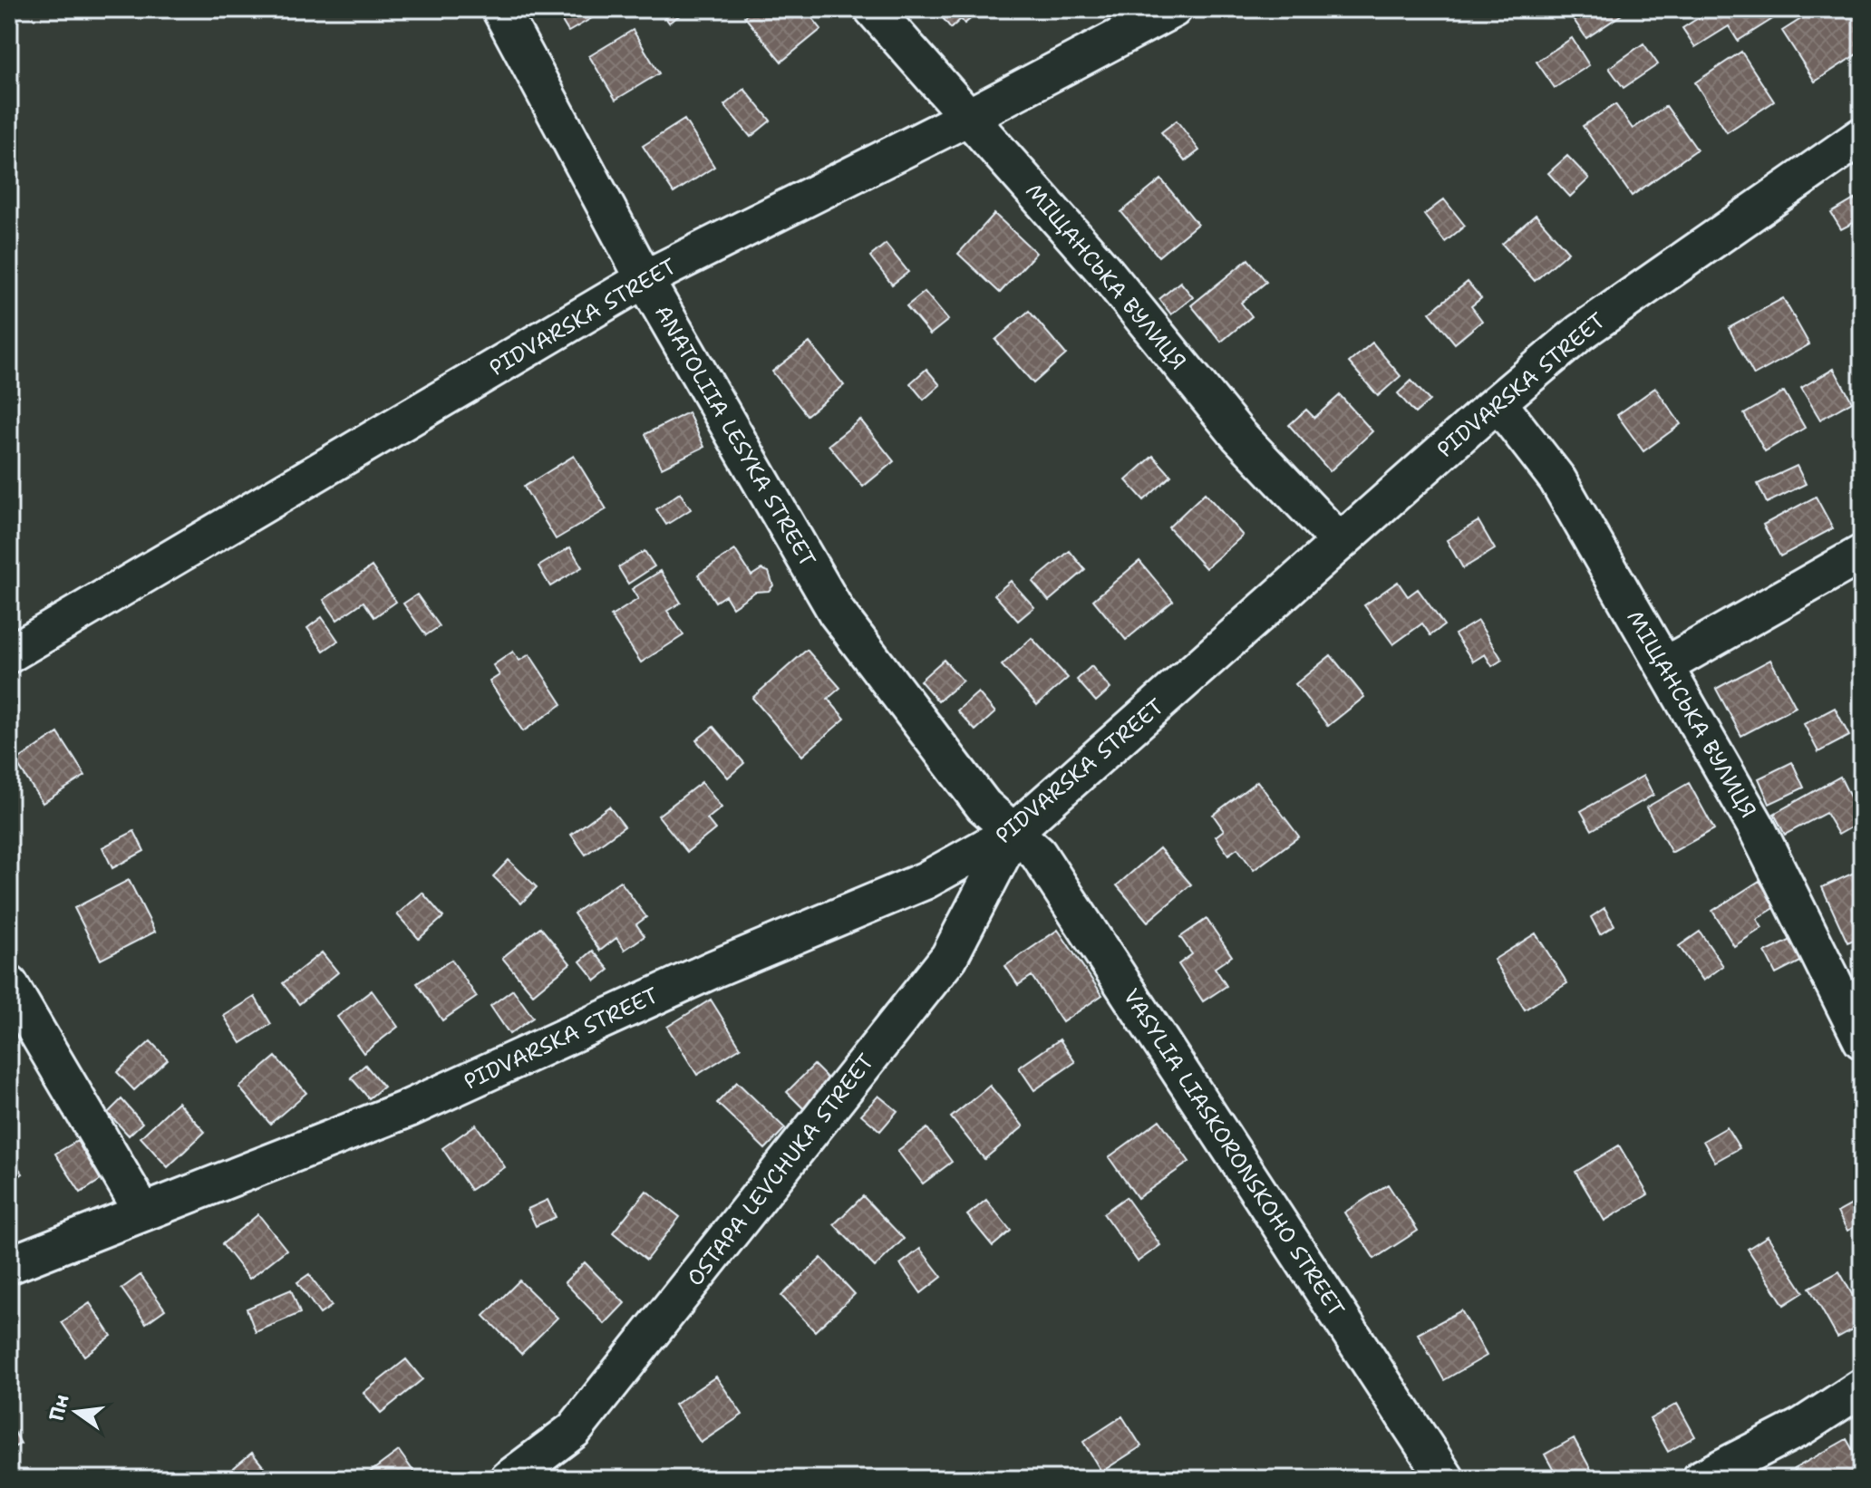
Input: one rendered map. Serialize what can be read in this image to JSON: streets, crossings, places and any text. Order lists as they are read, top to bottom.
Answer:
{
  "streets": {
    "street": [
      "МІЩАНСЬКА ВУЛИЦЯ",
      "PIDVARSKA STREET",
      "ANATOLIIA LESYKA STREET",
      "VASYLIA LIASKORONSKOHO STREET",
      "OSTAPA LEVCHUKA STREET"
    ]
  },
  "crossings": [
    ["МІЩАНСЬКА ВУЛИЦЯ", "PIDVARSKA STREET"],
    ["PIDVARSKA STREET", "ANATOLIIA LESYKA STREET"],
    ["PIDVARSKA STREET", "VASYLIA LIASKORONSKOHO STREET"],
    ["PIDVARSKA STREET", "OSTAPA LEVCHUKA STREET"],
    ["ANATOLIIA LESYKA STREET", "VASYLIA LIASKORONSKOHO STREET"],
    ["ANATOLIIA LESYKA STREET", "OSTAPA LEVCHUKA STREET"],
    ["VASYLIA LIASKORONSKOHO STREET", "OSTAPA LEVCHUKA STREET"]
  ],
  "north": "left"
}
